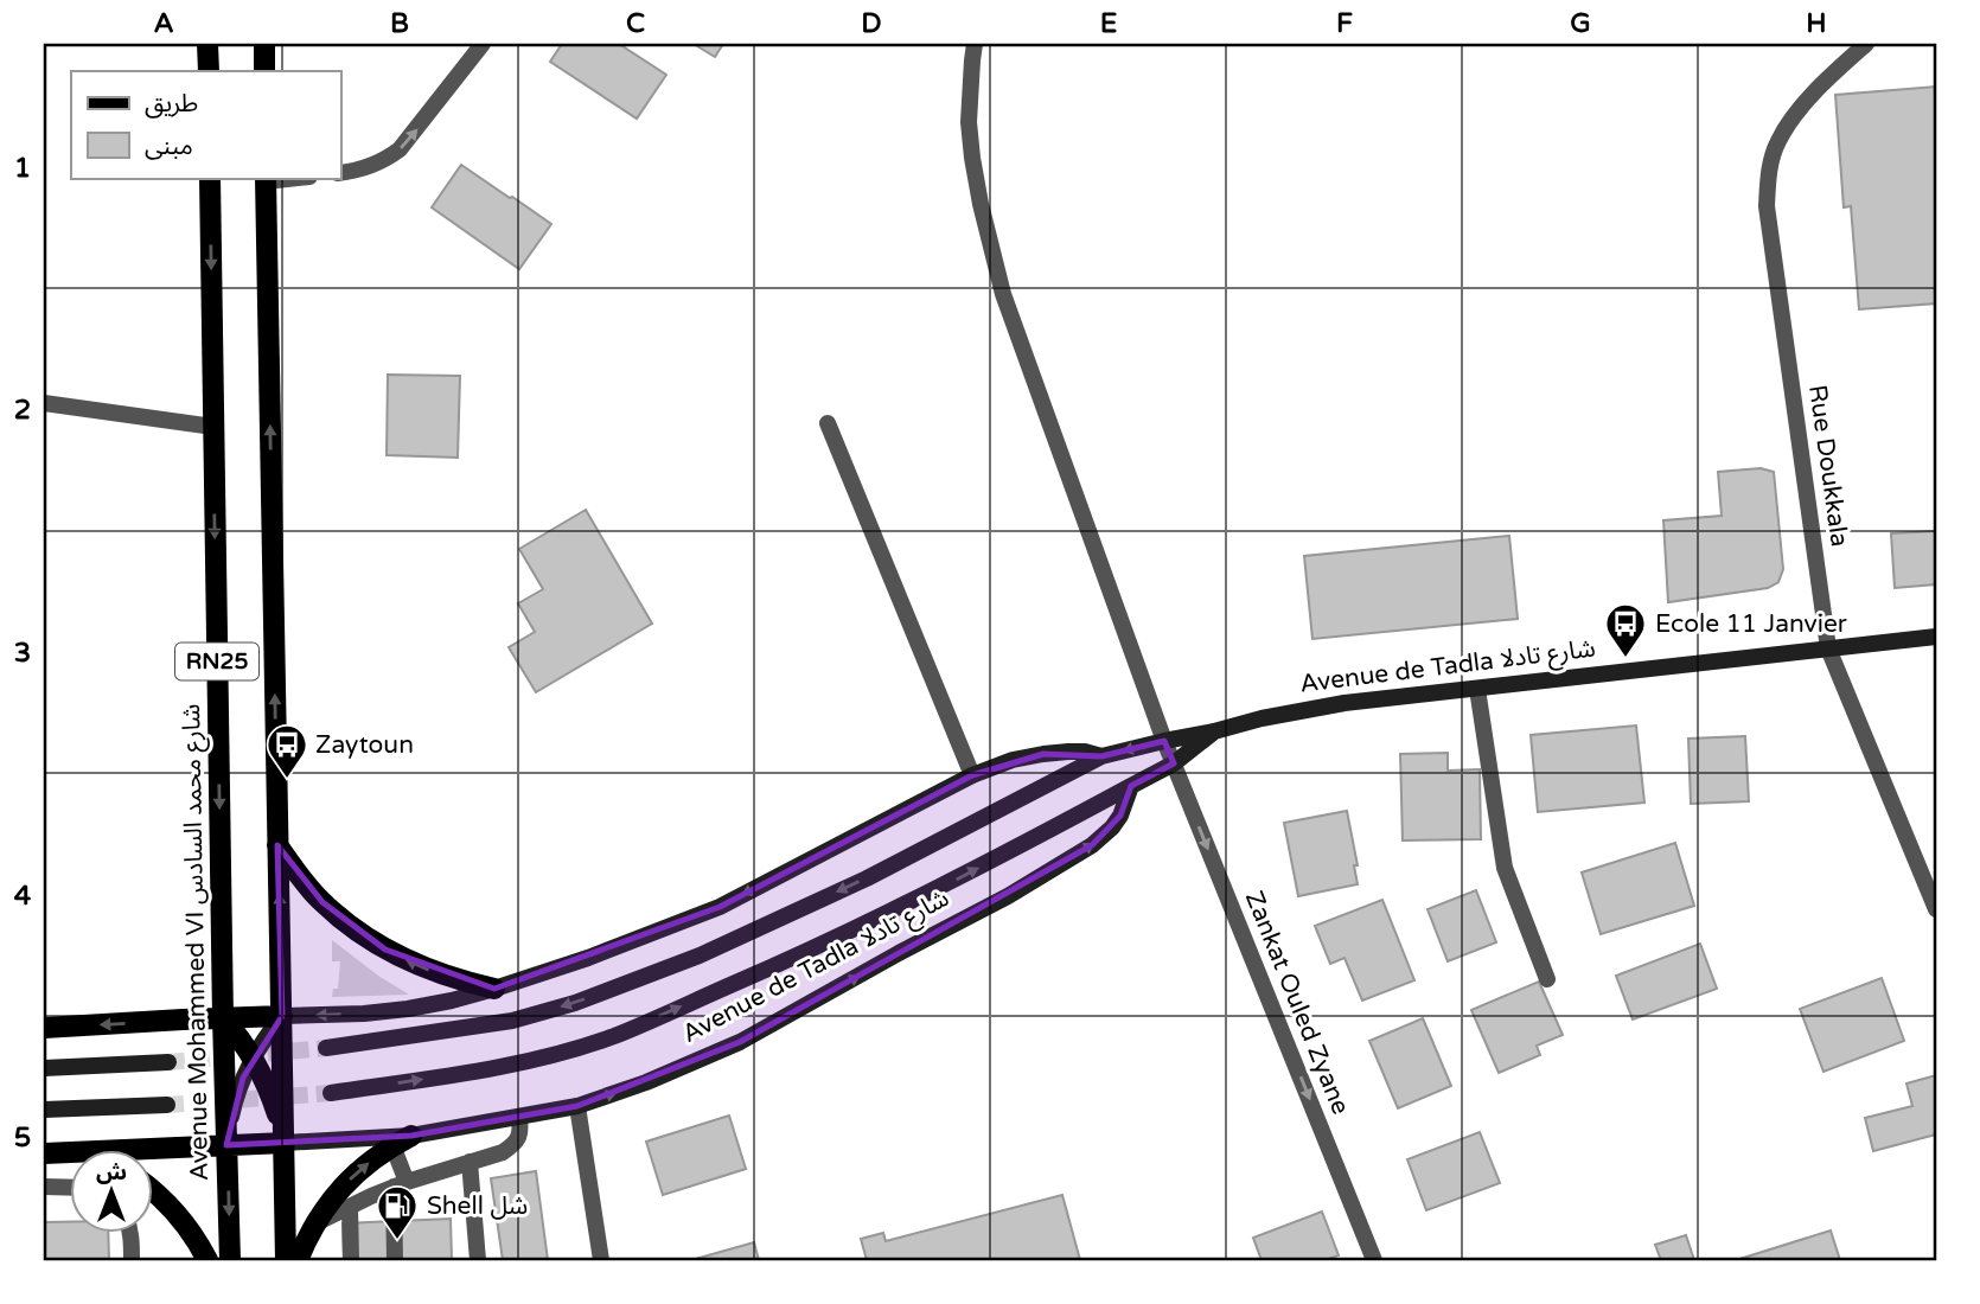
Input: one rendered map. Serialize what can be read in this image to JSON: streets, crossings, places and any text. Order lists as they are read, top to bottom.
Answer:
{
  "streets": {
    "main road": ["RN25", "Avenue de Tadla شارع تادلا", "Avenue Mohammed VI شارع محمد السادس"],
    "street": ["Rue Doukkala", "Zankat Ouled Zyane"]
  },
  "crossings": [
    ["Rue Doukkala", "Avenue de Tadla شارع تادلا"],
    ["RN25", "Avenue de Tadla شارع تادلا"],
    ["Avenue de Tadla شارع تادلا", "Avenue Mohammed VI شارع محمد السادس"],
    ["Avenue de Tadla شارع تادلا", "Zankat Ouled Zyane"]
  ],
  "one_way": ["Zankat Ouled Zyane"],
  "places": {
    "bus stop": ["Ecole 11 Janvier", "Zaytoun"],
    "fuel station": ["Shell شل"]
  },
  "legend": ["طريق", "مبنى"],
  "north": "top",
  "grid": {
    "columns": [
      "A",
      "B",
      "C",
      "D",
      "E",
      "F",
      "G",
      "H"
    ],
    "rows": [
      "1",
      "2",
      "3",
      "4",
      "5"
    ]
  }
}
